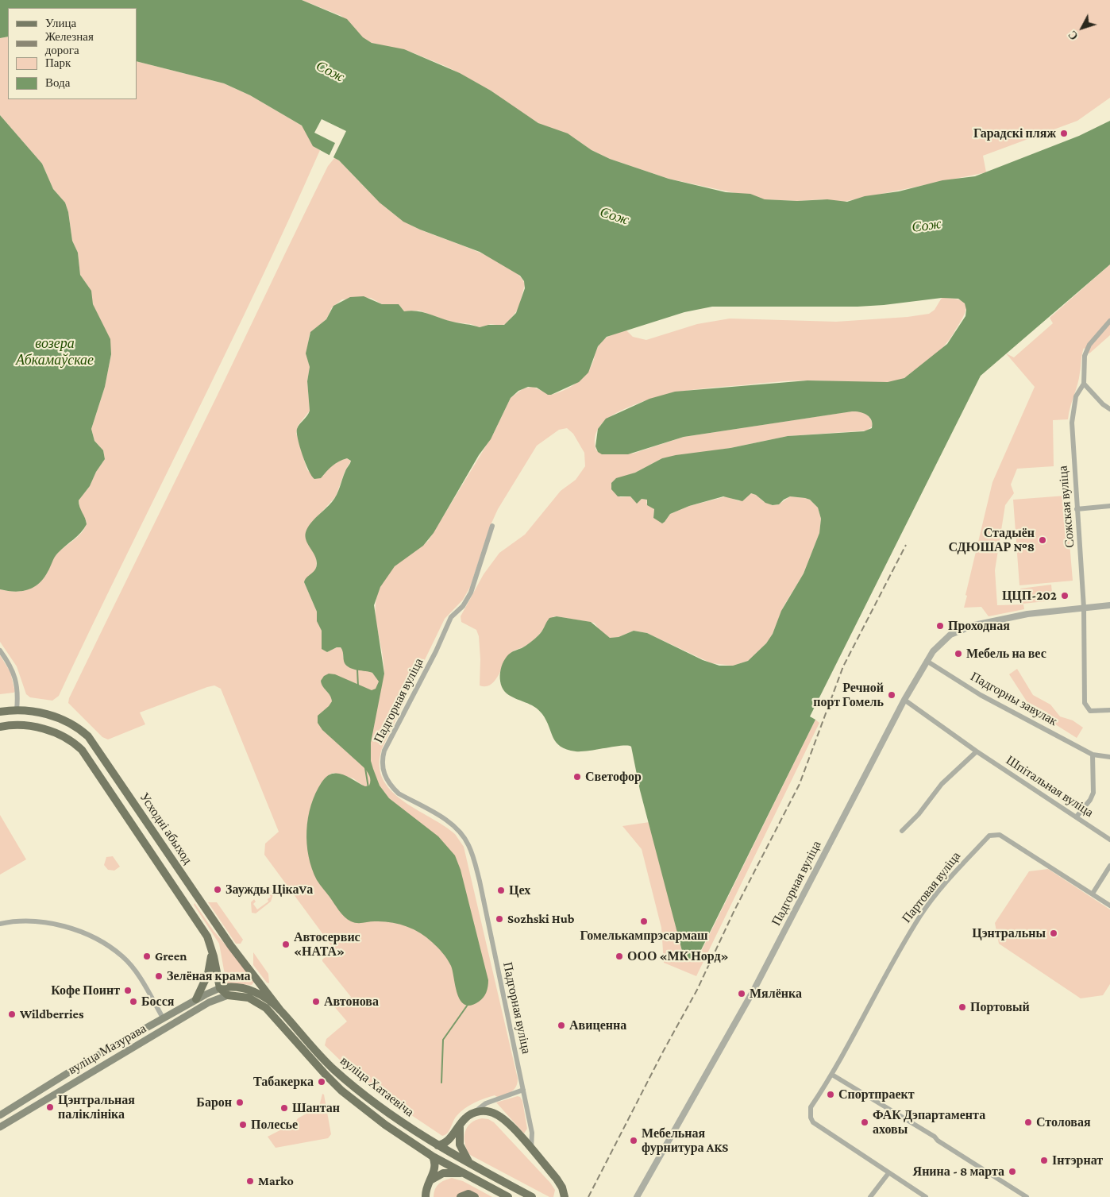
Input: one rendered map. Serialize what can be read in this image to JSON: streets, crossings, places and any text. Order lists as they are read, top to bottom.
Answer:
{
  "streets": {
    "main road": ["Усходні абыход", "вуліца Мазурава", "вуліца Хатаевіча"],
    "street": [
      "Сожская вуліца",
      "Падгорны завулак",
      "Падгорная вуліца",
      "Шпітальная вуліца",
      "Партовая вуліца"
    ]
  },
  "crossings": [
    ["Сожская вуліца", "Падгорная вуліца"],
    ["Падгорны завулак", "Падгорная вуліца"],
    ["Падгорная вуліца", "Шпітальная вуліца"],
    ["Усходні абыход", "вуліца Мазурава"],
    ["Усходні абыход", "вуліца Хатаевіча"],
    ["вуліца Мазурава", "вуліца Хатаевіча"]
  ],
  "water": ["Сож", "возера Абкамаўскае"],
  "places": [
    "Гарадскі пляж",
    "Стадыён СДЮШАР №8",
    "ЦЦП-202",
    "Проходная",
    "Мебель на вес",
    "Речной порт Гомель",
    "Светофор",
    "Заужды ЦікаVа",
    "Цех",
    "Sozhski Hub",
    "Гомелькампрэсармаш",
    "Цэнтральны",
    "Автосервис «НАТА»",
    "Green",
    "ООО «МК Норд»",
    "Зелёная крама",
    "Кофе Поинт",
    "Мялёнка",
    "Босся",
    "Автонова",
    "Портовый",
    "Wildberries",
    "Авиценна",
    "Табакерка",
    "Спортпраект",
    "Барон",
    "Цэнтральная паліклініка",
    "Шантан",
    "ФАК Дэпартамента аховы",
    "Столовая",
    "Полесье",
    "Мебельная фурнитура AKS",
    "Інтэрнат",
    "Янина - 8 марта",
    "Marko"
  ],
  "legend": [
    "Улица",
    "Железная дорога",
    "Парк",
    "Вода"
  ],
  "north": "bottom left"
}
